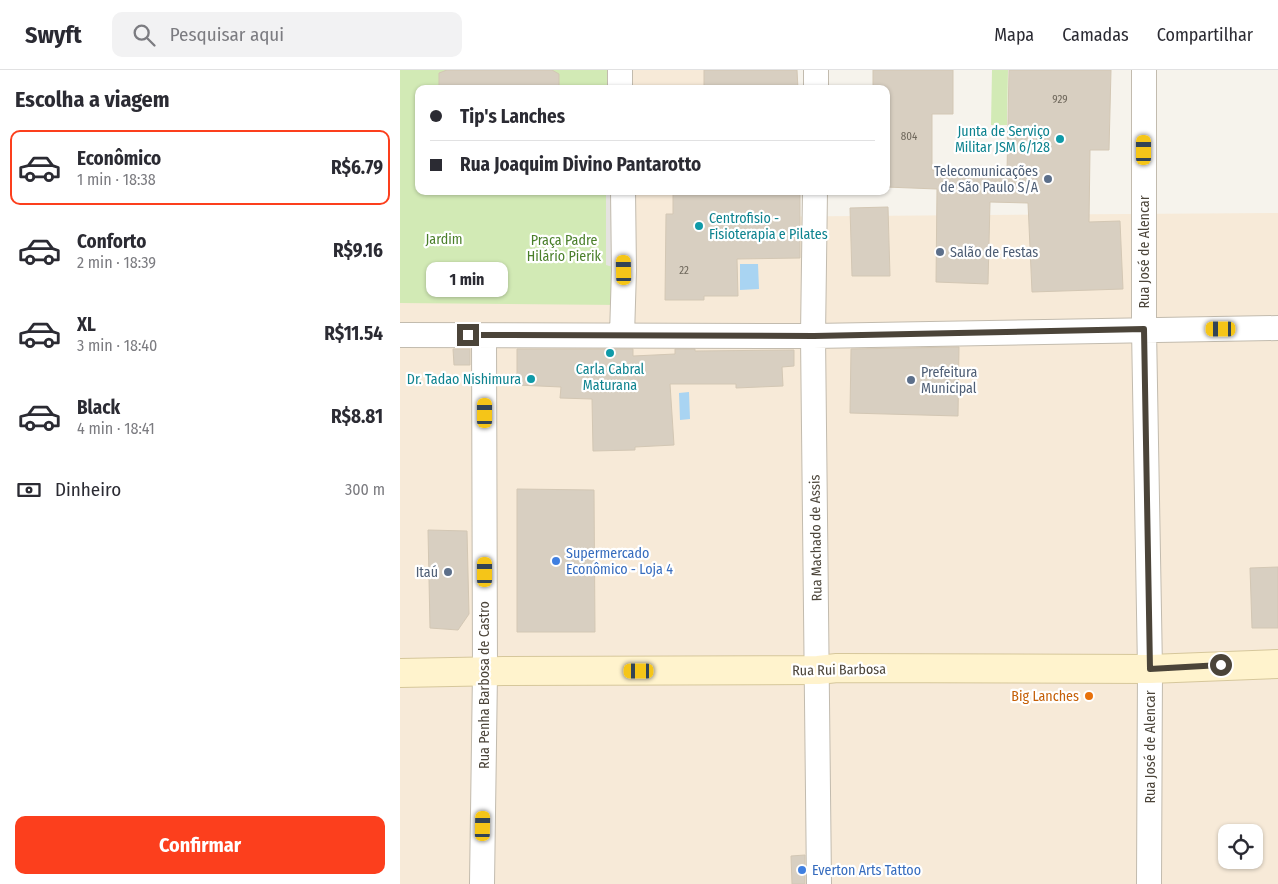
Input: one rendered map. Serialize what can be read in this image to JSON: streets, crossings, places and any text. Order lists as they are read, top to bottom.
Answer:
{
  "streets": {
    "main road": ["Rua Rui Barbosa"],
    "street": ["Rua José de Alencar", "Rua Machado de Assis", "Rua Penha Barbosa de Castro"]
  },
  "crossings": [
    ["Rua José de Alencar", "Rua Rui Barbosa"],
    ["Rua Machado de Assis", "Rua Rui Barbosa"],
    ["Rua Rui Barbosa", "Rua Penha Barbosa de Castro"]
  ],
  "parks": ["Jardim", "Praça Padre Hilário Pierik"],
  "places": [
    "Junta de Serviço Militar JSM 6/128",
    "Telecomunicações de São Paulo S/A",
    "Centrofisio - Fisioterapia e Pilates",
    "Salão de Festas",
    "Carla Cabral Maturana",
    "Dr. Tadao Nishimura",
    "Prefeitura Municipal",
    "Supermercado Econômico - Loja 4",
    "Itaú",
    "Big Lanches",
    "Everton Arts Tattoo"
  ],
  "house_numbers": ["929", "804", "22"],
  "page": {
    "header": "Swyft",
    "search": "Pesquisar aqui",
    "nav": ["Mapa", "Camadas", "Compartilhar"],
    "heading": "Escolha a viagem",
    "banner": ["Tip's Lanches", "Rua Joaquim Divino Pantarotto"],
    "list": [
      {
        "name": "Econômico",
        "note": "1 min · 18:38",
        "value": "R$6.79"
      },
      {
        "name": "Conforto",
        "note": "2 min · 18:39",
        "value": "R$9.16"
      },
      {
        "name": "XL",
        "note": "3 min · 18:40",
        "value": "R$11.54"
      },
      {
        "name": "Black",
        "note": "4 min · 18:41",
        "value": "R$8.81"
      }
    ],
    "bubble": "1 min",
    "pay": ["Dinheiro", "300 m"],
    "buttons": "Confirmar"
  }
}
